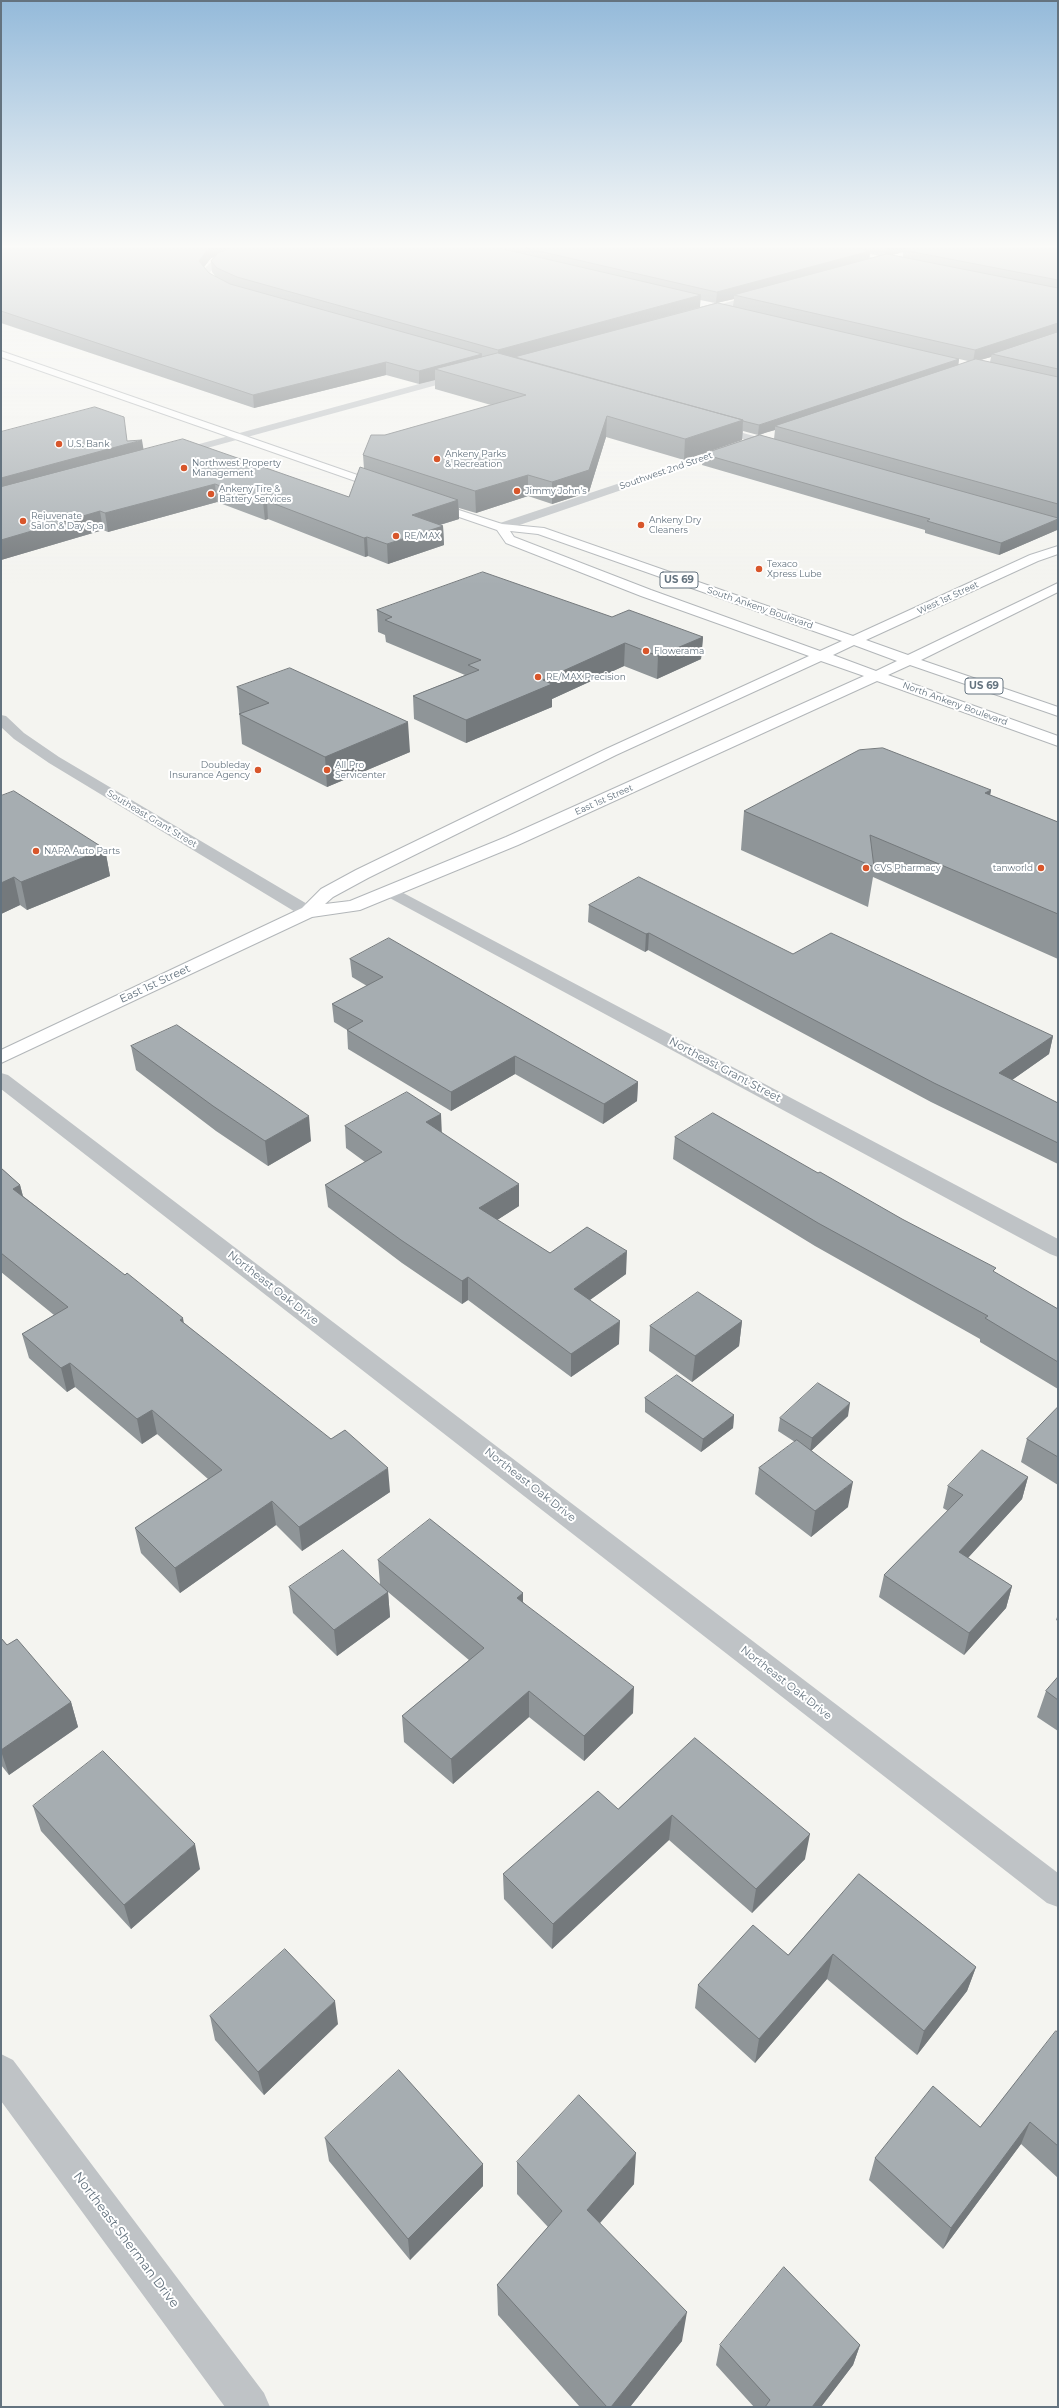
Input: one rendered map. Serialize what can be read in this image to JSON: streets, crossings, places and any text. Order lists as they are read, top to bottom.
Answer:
{
  "streets": {
    "main road": [
      "US 69",
      "West 1st Street",
      "South Ankeny Boulevard",
      "North Ankeny Boulevard",
      "East 1st Street"
    ],
    "street": [
      "Southwest 2nd Street",
      "Southeast Grant Street",
      "Northeast Grant Street",
      "Northeast Oak Drive",
      "Northeast Sherman Drive"
    ]
  },
  "crossings": [
    ["Southwest 2nd Street", "South Ankeny Boulevard"],
    ["US 69", "South Ankeny Boulevard"],
    ["US 69", "East 1st Street"],
    ["West 1st Street", "South Ankeny Boulevard"],
    ["West 1st Street", "East 1st Street"],
    ["South Ankeny Boulevard", "North Ankeny Boulevard"],
    ["South Ankeny Boulevard", "East 1st Street"],
    ["North Ankeny Boulevard", "East 1st Street"],
    ["East 1st Street", "Southeast Grant Street"],
    ["East 1st Street", "Northeast Grant Street"]
  ],
  "places": [
    "U.S. Bank",
    "Ankeny Parks & Recreation",
    "Northwest Property Management",
    "Jimmy John's",
    "Ankeny Tire & Battery Services",
    "Rejuvenate Salon & Day Spa",
    "Ankeny Dry Cleaners",
    "RE/MAX",
    "Texaco Xpress Lube",
    "Flowerama",
    "RE/MAX Precision",
    "Doubleday Insurance Agency",
    "All Pro Servicenter",
    "NAPA Auto Parts",
    "CVS Pharmacy",
    "tanworld"
  ]
}
